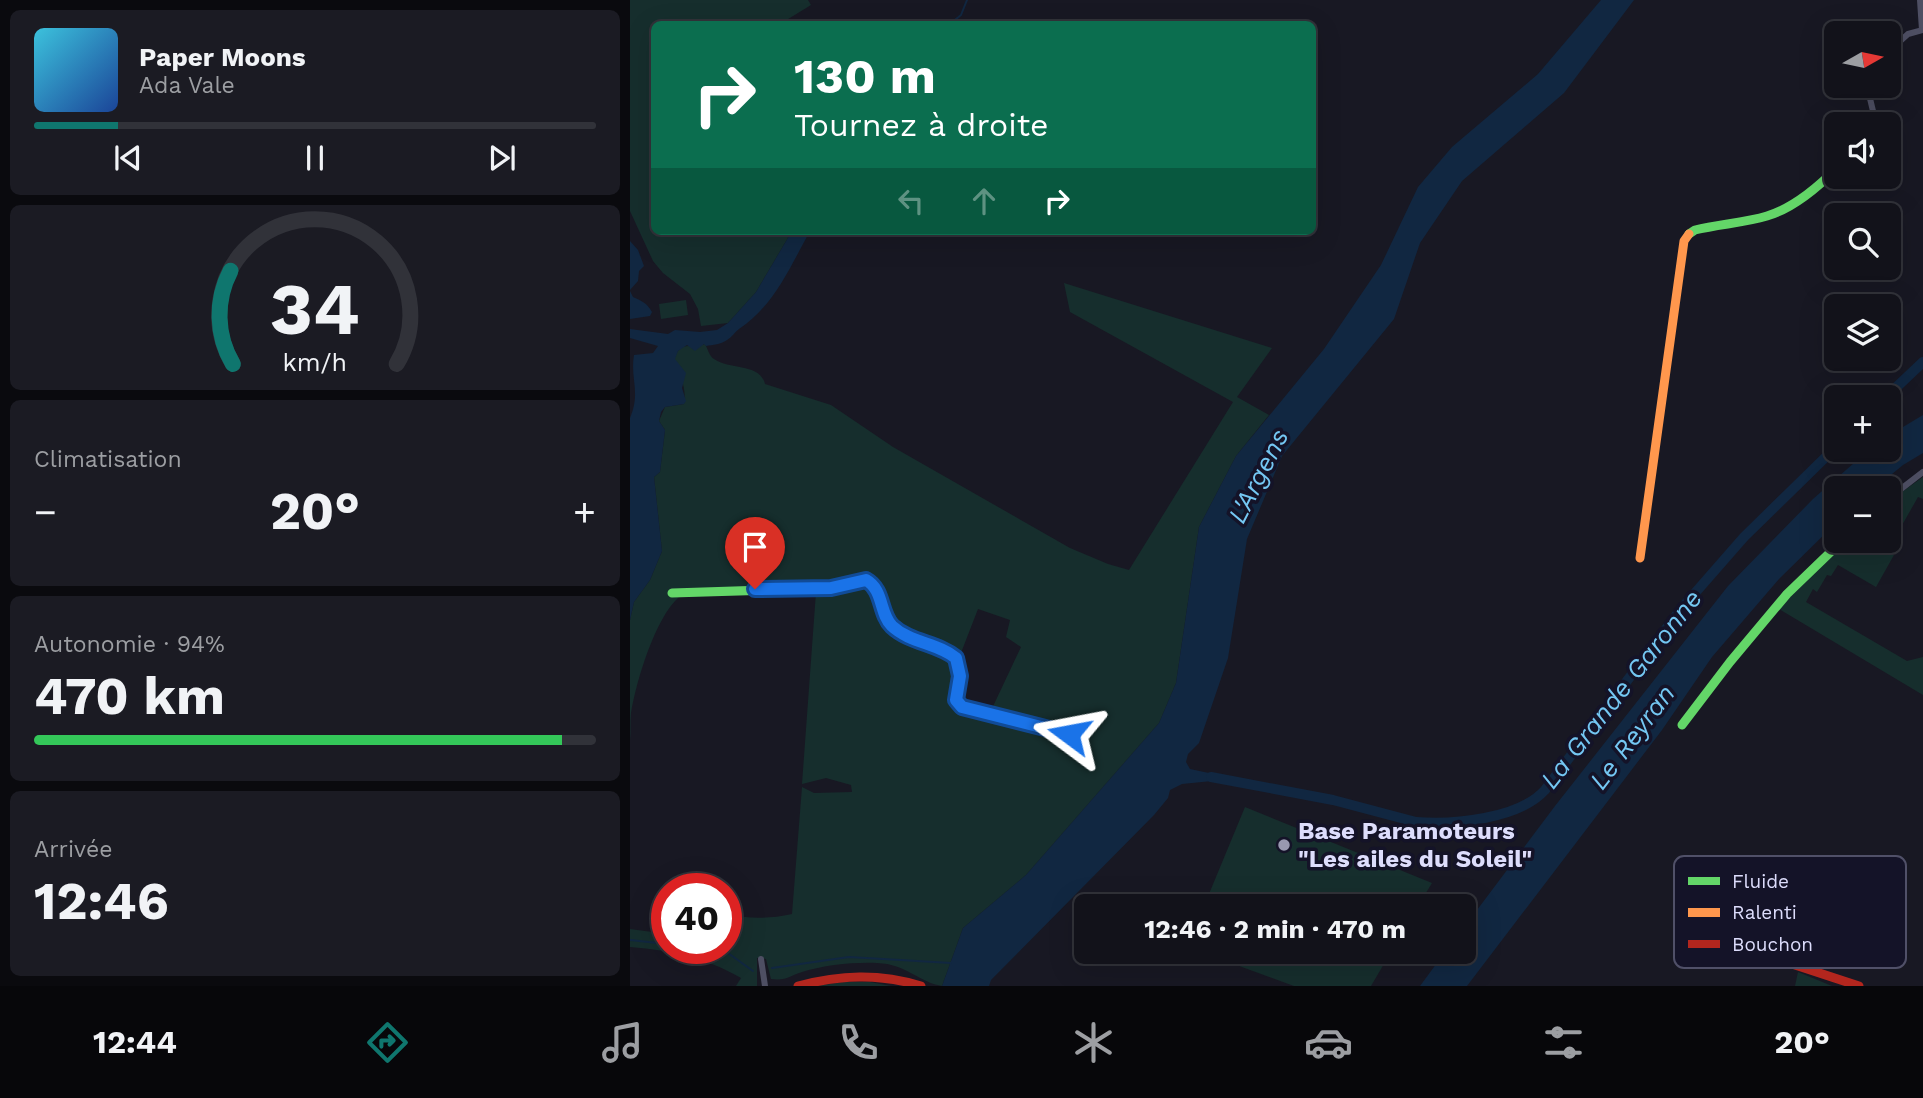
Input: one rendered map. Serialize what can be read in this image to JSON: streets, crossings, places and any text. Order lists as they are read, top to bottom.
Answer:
{
  "water": ["L'Argens", "La Grande Garonne", "Le Reyran"],
  "places": ["Base Paramoteurs \"Les ailes du Soleil\""],
  "legend": ["Fluide", "Ralenti", "Bouchon"],
  "north": "right",
  "page": {
    "map_buttons": ["+", "−"],
    "turn": ["130 m", "Tournez à droite"],
    "song": ["Paper Moons", "Ada Vale"],
    "tile": [
      "Climatisation",
      ["Autonomie · 94%", "470 km"],
      ["Arrivée", "12:46"]
    ],
    "heat": ["−", "20°", "+"],
    "limit": "40",
    "trip": "12:46 · 2 min · 470 m",
    "tabs": ["12:44", "20°"],
    "gauge": ["34", "km/h"]
  }
}
